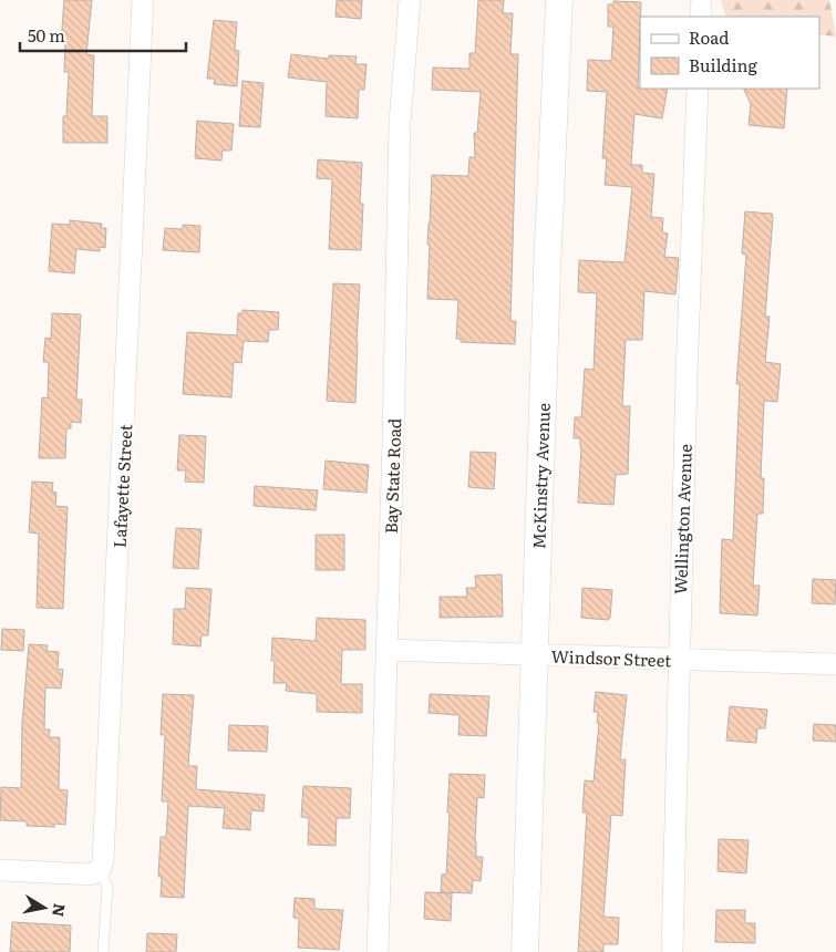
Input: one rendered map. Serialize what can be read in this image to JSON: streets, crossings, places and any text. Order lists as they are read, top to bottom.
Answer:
{
  "streets": {
    "street": [
      "Bay State Road",
      "McKinstry Avenue",
      "Lafayette Street",
      "Wellington Avenue",
      "Windsor Street"
    ]
  },
  "crossings": [
    ["Bay State Road", "Windsor Street"],
    ["McKinstry Avenue", "Windsor Street"],
    ["Wellington Avenue", "Windsor Street"]
  ],
  "legend": ["Road", "Building"],
  "scale_bar": "50 m",
  "north": "right"
}
